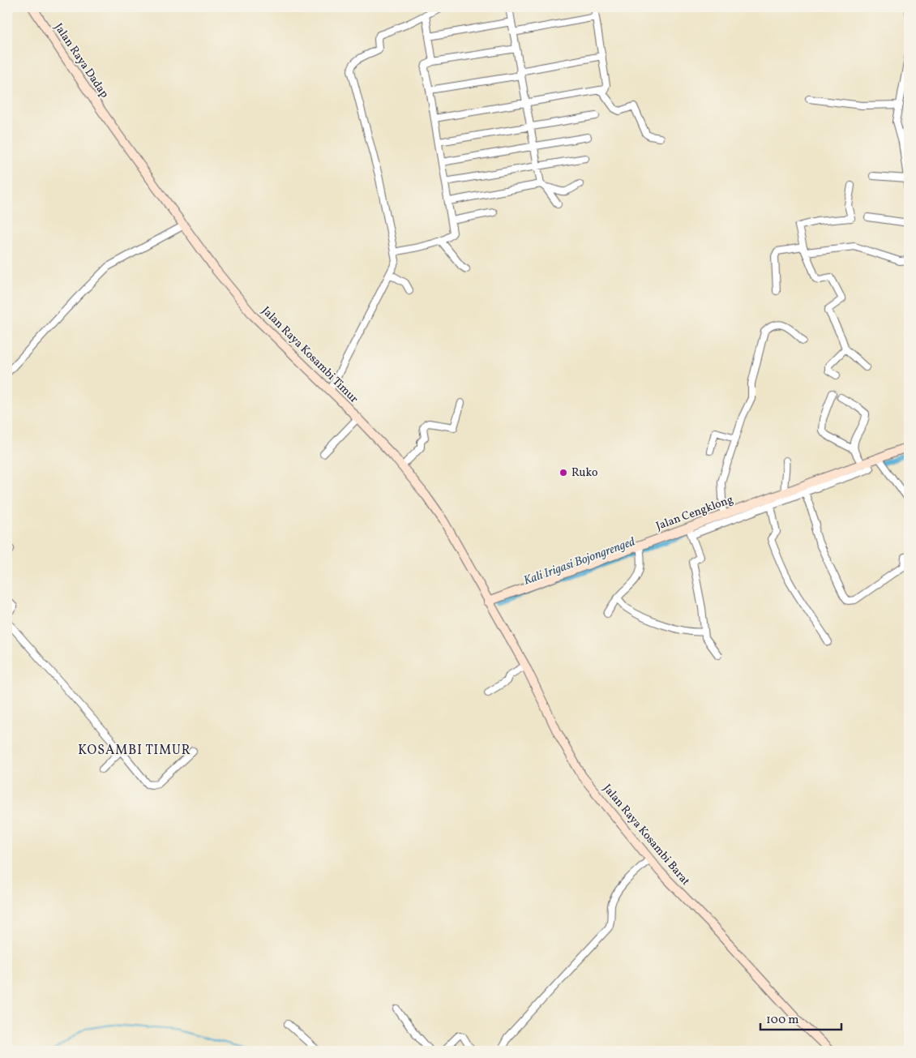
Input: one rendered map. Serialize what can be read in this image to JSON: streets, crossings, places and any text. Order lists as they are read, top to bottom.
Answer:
{
  "streets": {
    "main road": [
      "Jalan Raya Dadap",
      "Jalan Raya Kosambi Timur",
      "Jalan Cengklong",
      "Jalan Raya Kosambi Barat"
    ]
  },
  "crossings": [
    ["Jalan Raya Dadap", "Jalan Raya Kosambi Timur"],
    ["Jalan Raya Kosambi Timur", "Jalan Cengklong"],
    ["Jalan Raya Kosambi Timur", "Jalan Raya Kosambi Barat"],
    ["Jalan Cengklong", "Jalan Raya Kosambi Barat"]
  ],
  "districts": ["KOSAMBI TIMUR"],
  "water": ["Kali Irigasi Bojongrenged"],
  "places": ["Ruko"],
  "scale_bar": "100 m"
}
